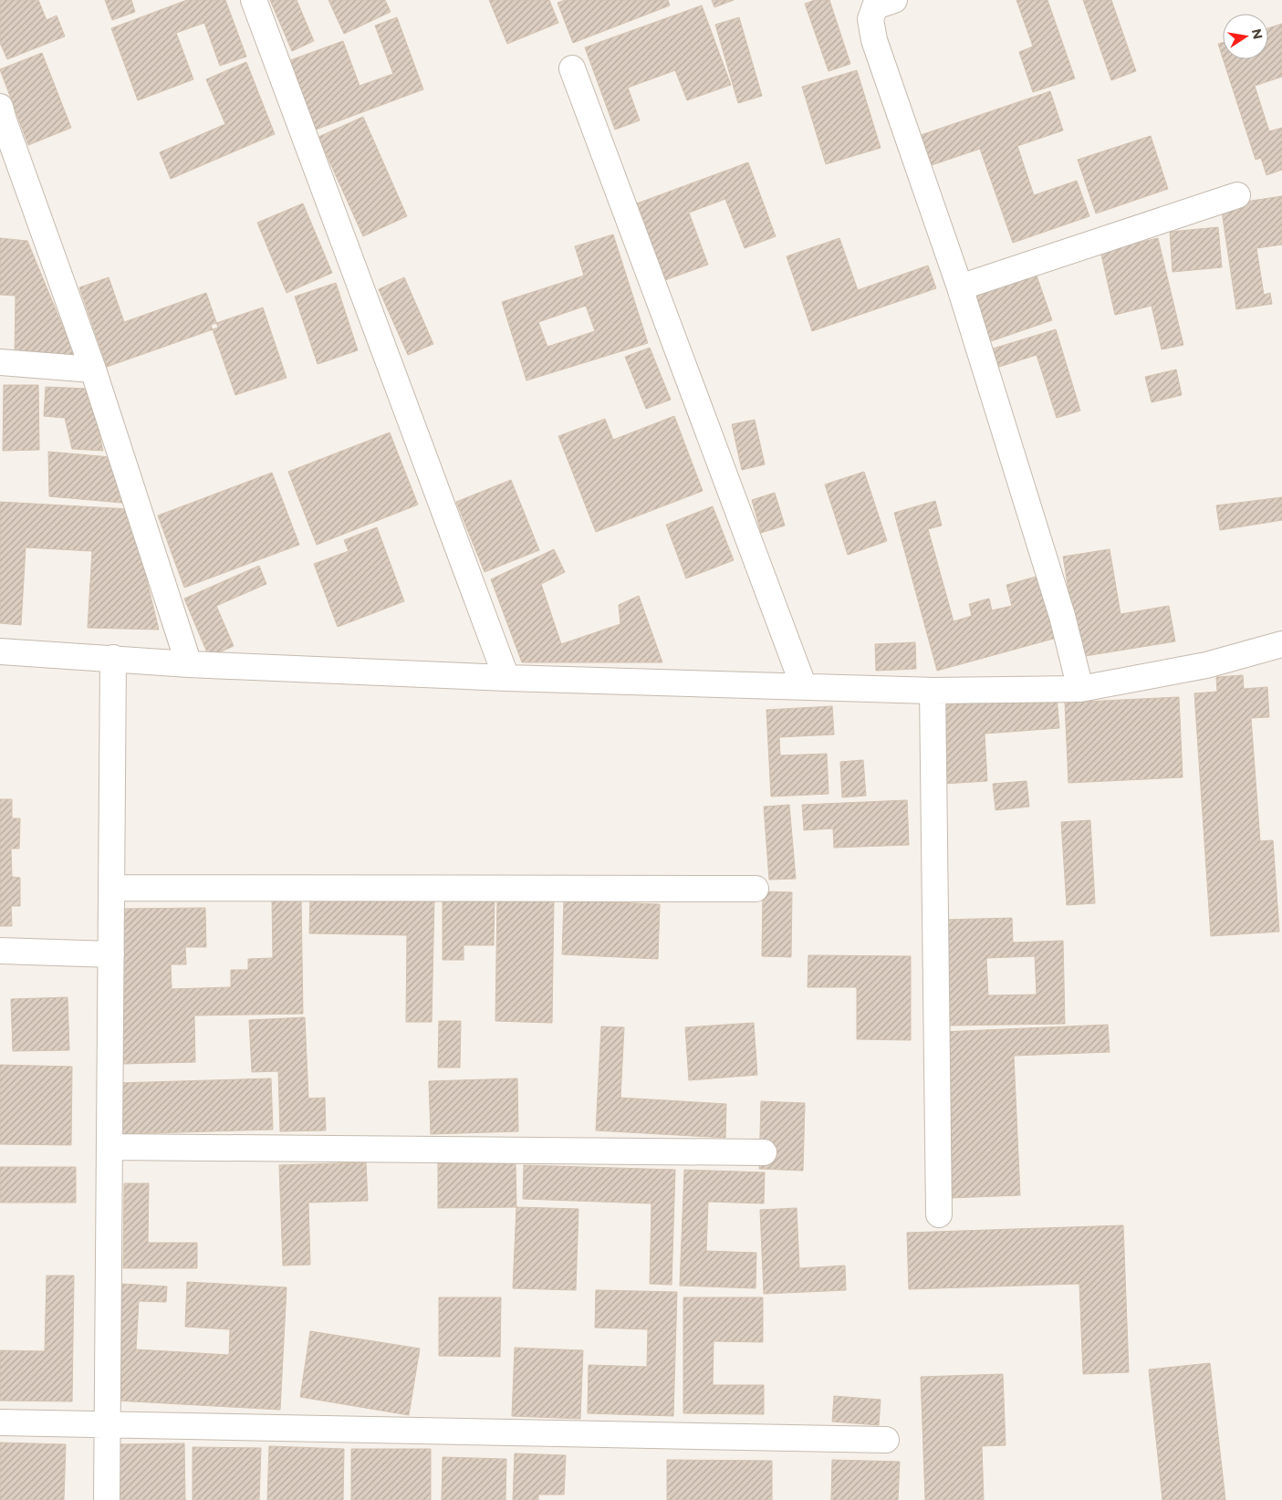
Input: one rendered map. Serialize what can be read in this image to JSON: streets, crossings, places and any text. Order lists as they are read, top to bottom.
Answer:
{
  "north": "right"
}
